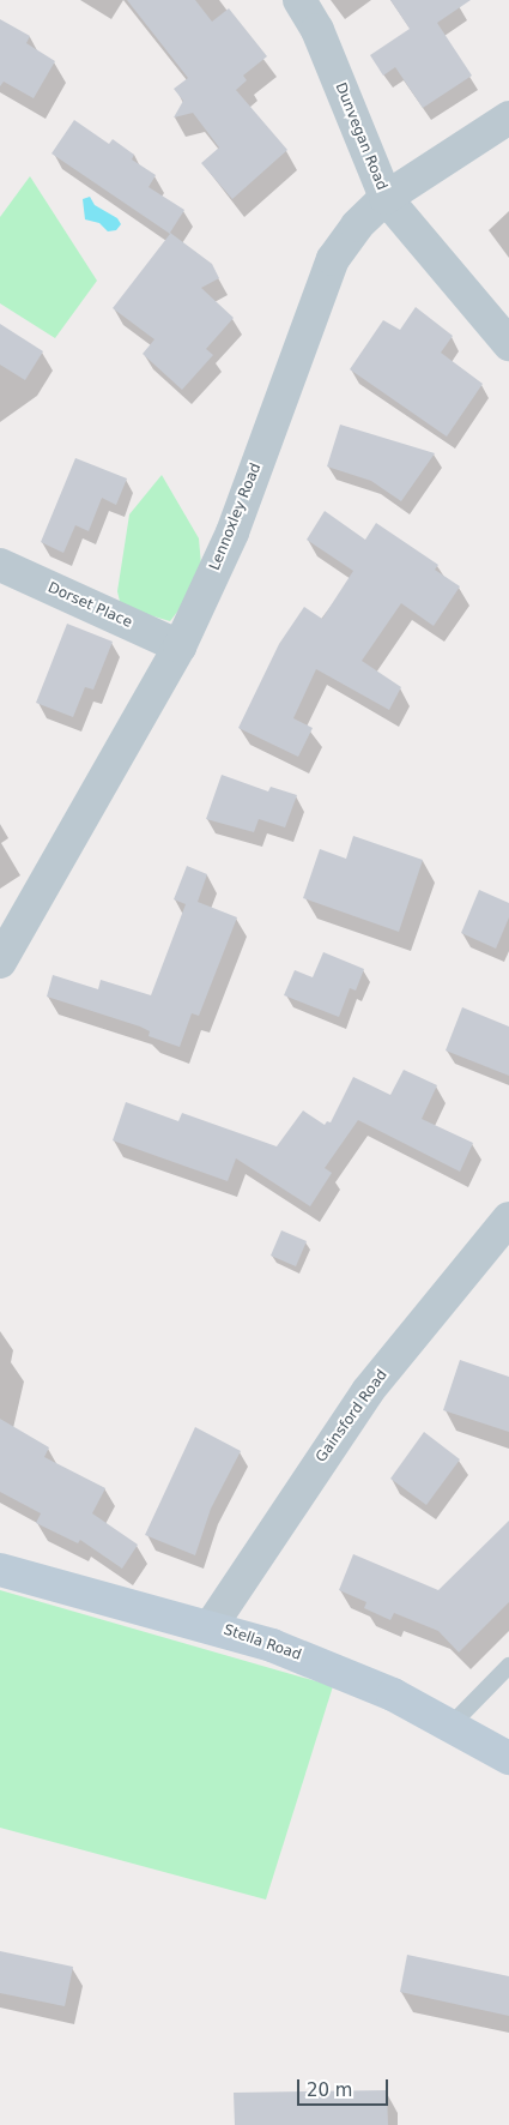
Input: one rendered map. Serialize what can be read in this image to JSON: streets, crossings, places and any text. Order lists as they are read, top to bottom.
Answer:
{
  "streets": {
    "main road": ["Stella Road"],
    "street": [
      "Dunvegan Road",
      "Lennoxley Road",
      "Dorset Place",
      "Gainsford Road"
    ]
  },
  "crossings": [
    ["Dunvegan Road", "Lennoxley Road"],
    ["Lennoxley Road", "Dorset Place"],
    ["Gainsford Road", "Stella Road"]
  ],
  "scale_bar": "20 m"
}
